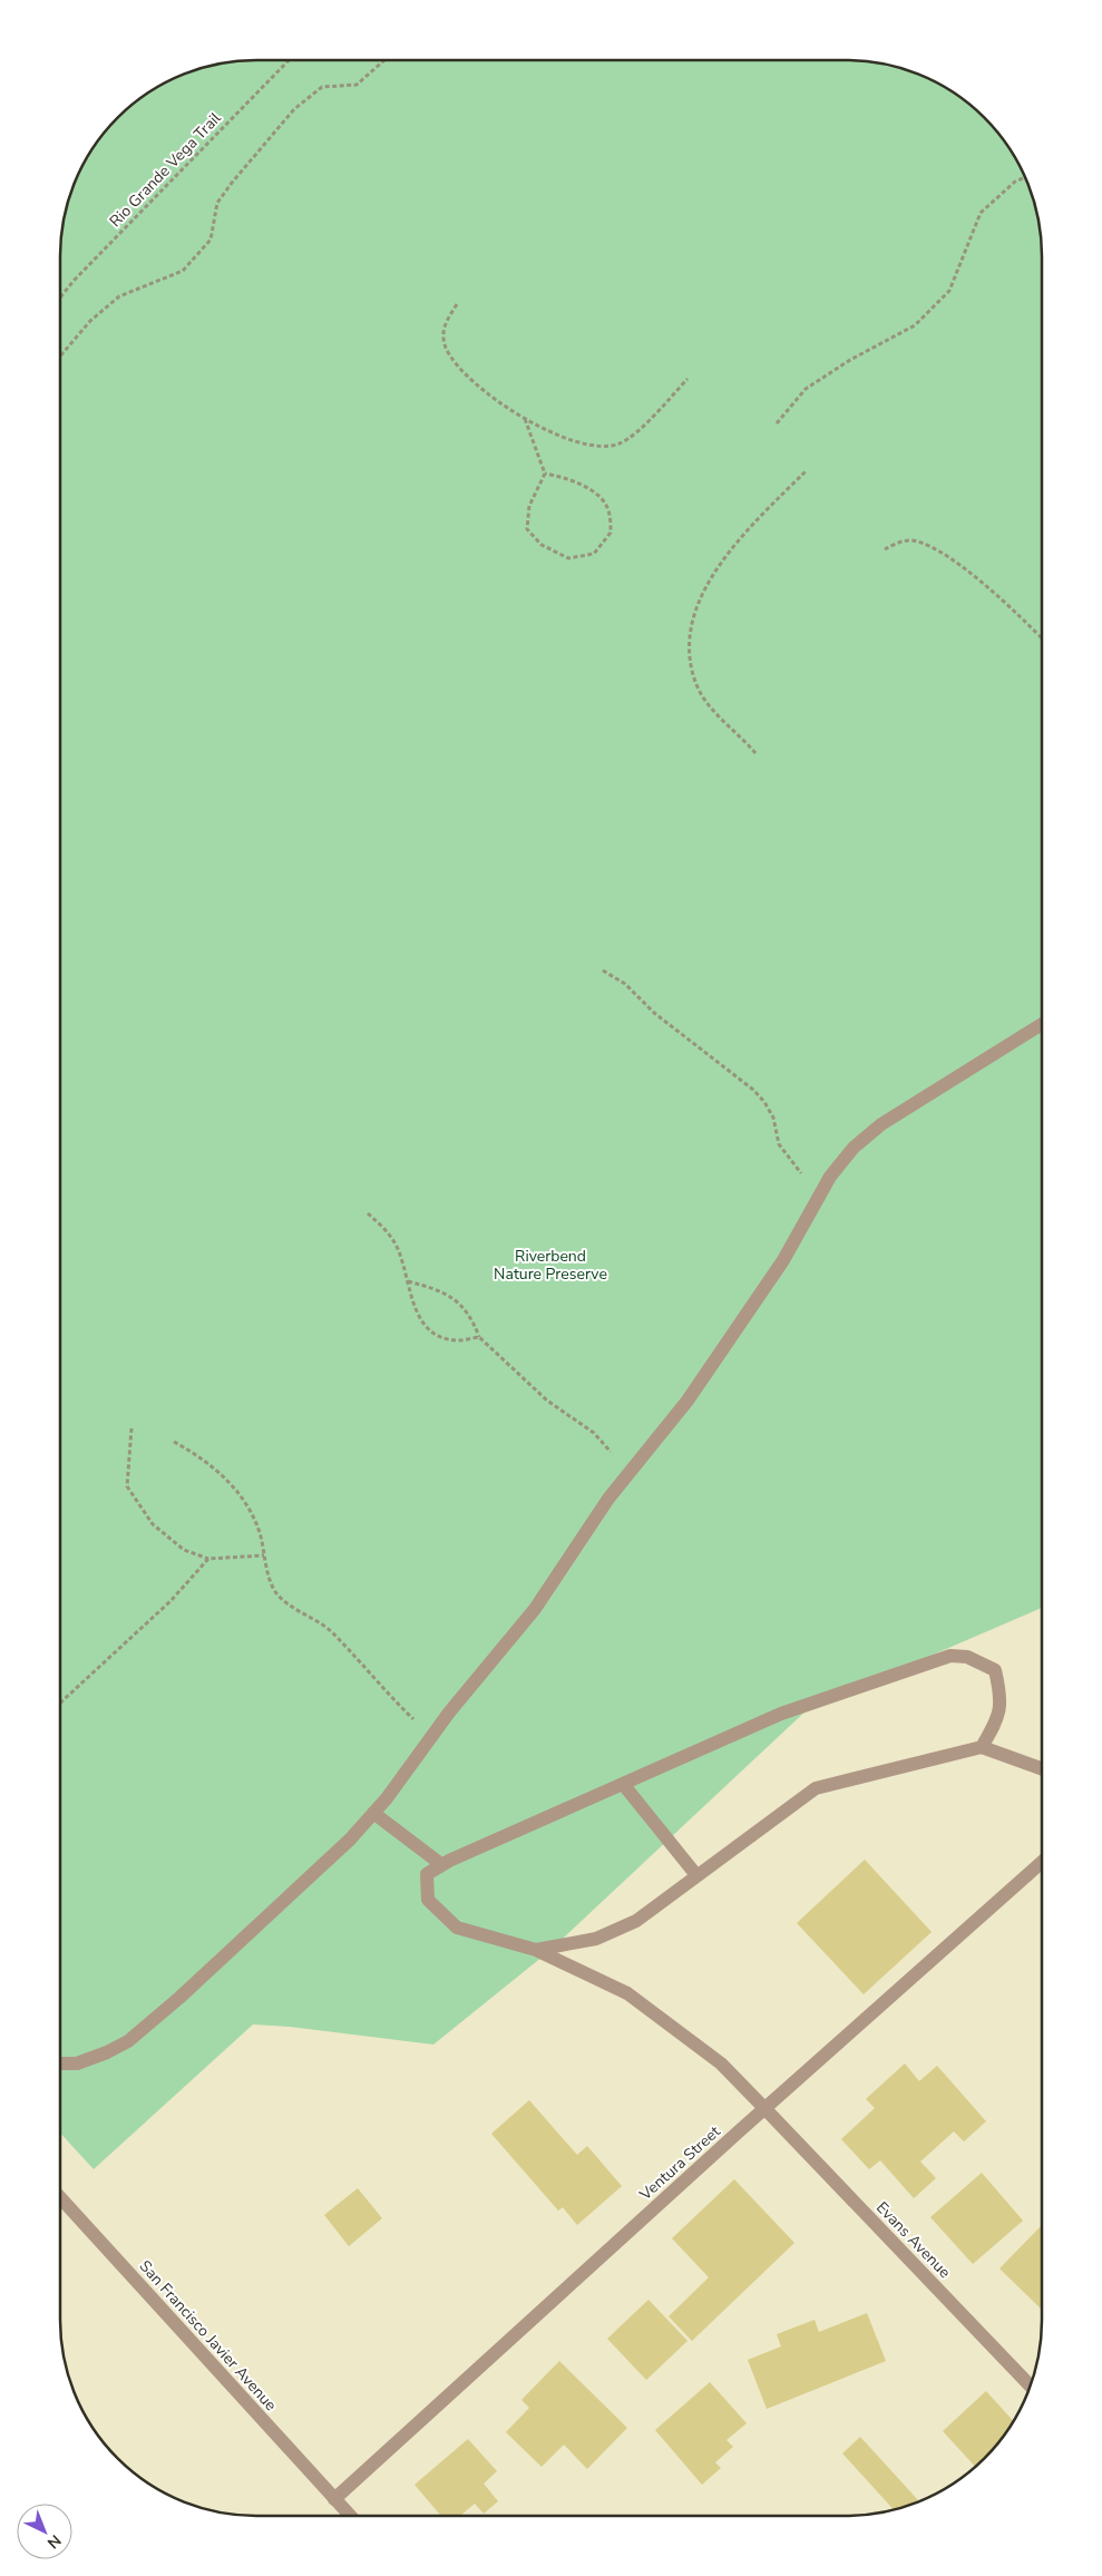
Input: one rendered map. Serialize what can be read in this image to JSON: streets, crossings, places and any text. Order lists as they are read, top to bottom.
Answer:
{
  "streets": {
    "street": ["Ventura Street", "Evans Avenue", "San Francisco Javier Avenue"],
    "path": ["Rio Grande Vega Trail"]
  },
  "crossings": [
    ["Ventura Street", "Evans Avenue"],
    ["Ventura Street", "San Francisco Javier Avenue"]
  ],
  "parks": ["Riverbend Nature Preserve"],
  "north": "bottom right"
}
